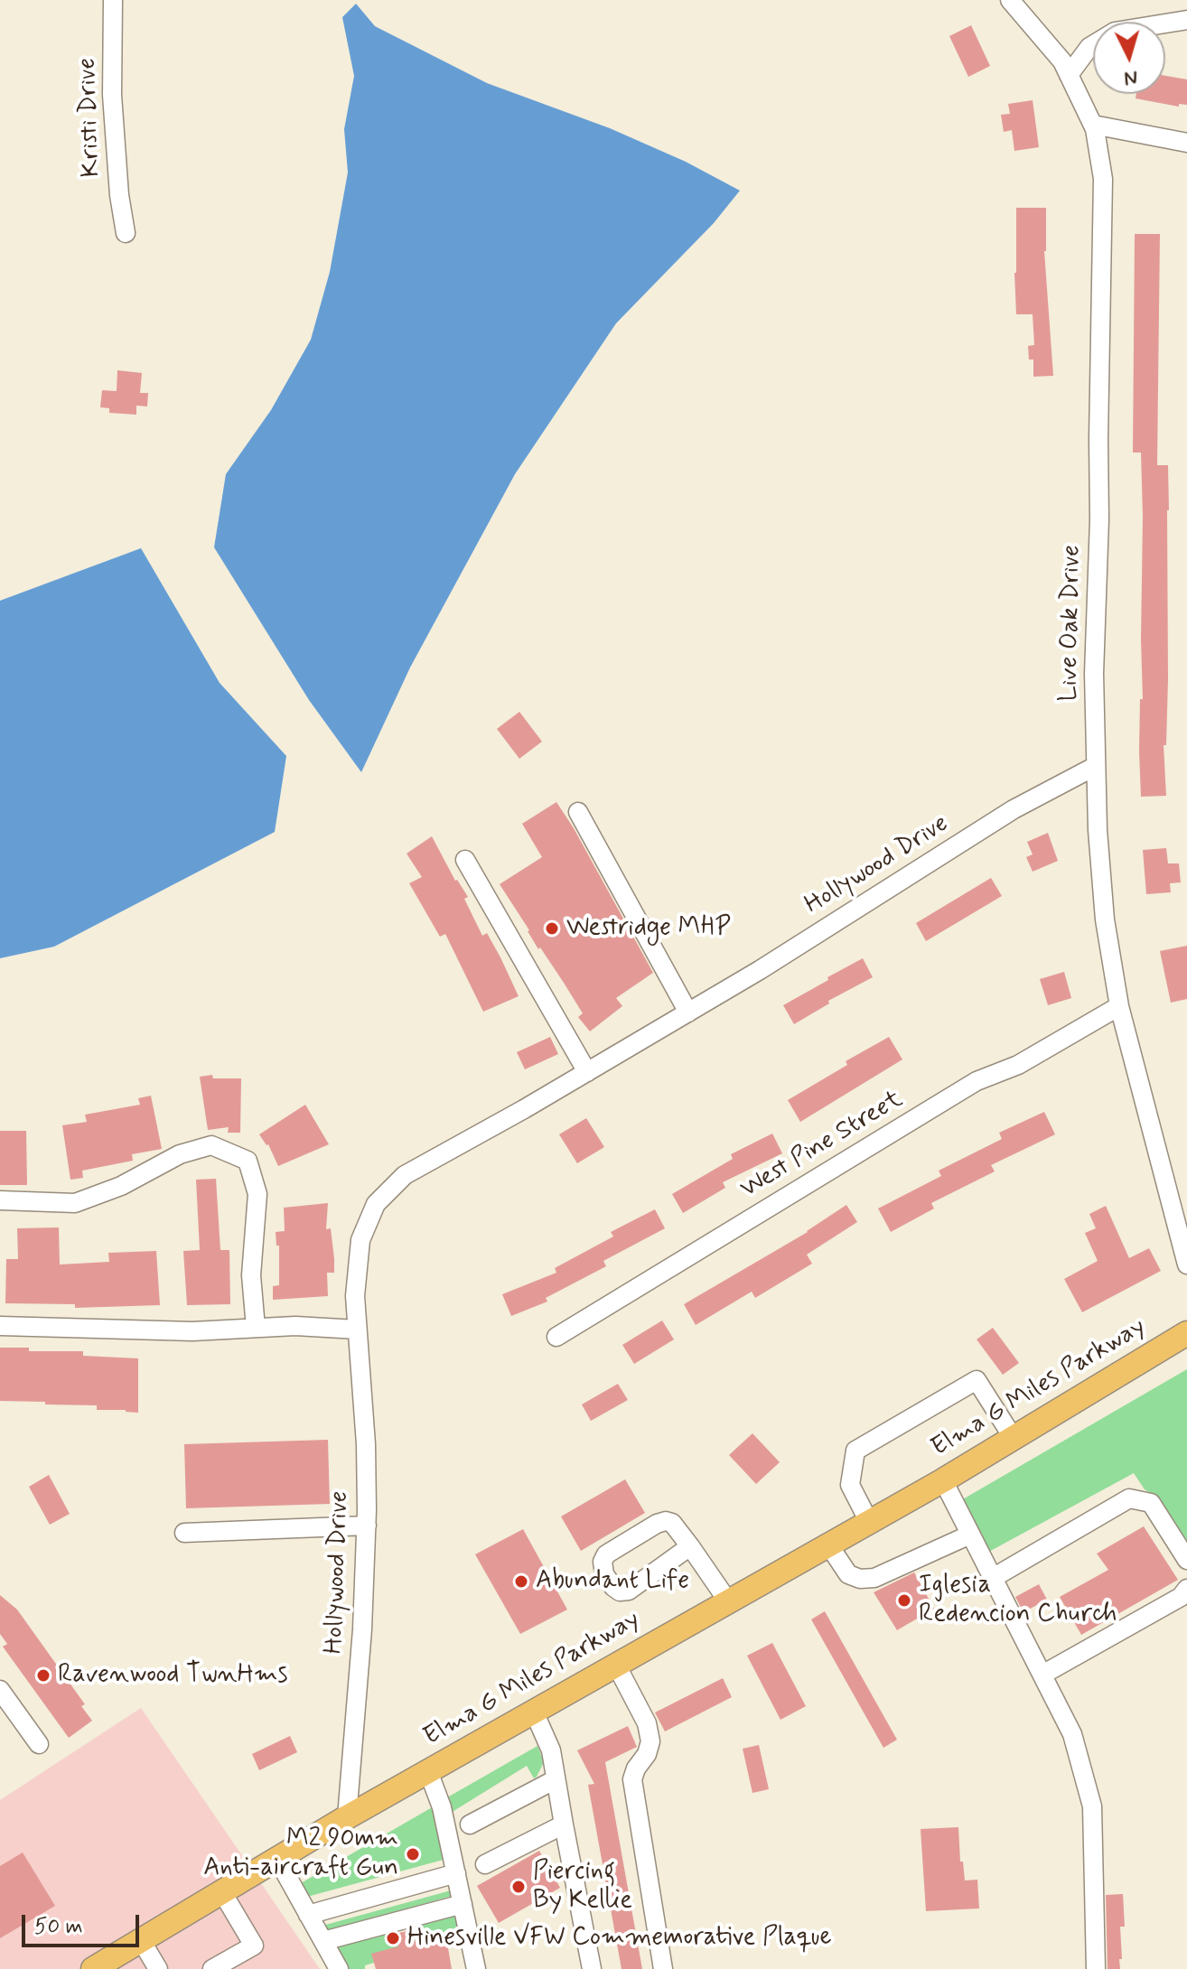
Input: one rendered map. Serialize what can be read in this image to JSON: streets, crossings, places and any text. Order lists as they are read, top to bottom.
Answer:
{
  "streets": {
    "main road": ["Elma G Miles Parkway"],
    "street": [
      "Kristi Drive",
      "Live Oak Drive",
      "Hollywood Drive",
      "West Pine Street"
    ]
  },
  "crossings": [
    ["Live Oak Drive", "Hollywood Drive"],
    ["Live Oak Drive", "West Pine Street"],
    ["Hollywood Drive", "Elma G Miles Parkway"]
  ],
  "places": [
    "Westridge MHP",
    "Abundant Life",
    "Iglesia Redencion Church",
    "Ravenwood TwnHms",
    "M2 90mm Anti-aircraft Gun",
    "Piercing By Kellie",
    "Hinesville VFW Commemorative Plaque"
  ],
  "scale_bar": "50 m",
  "north": "bottom"
}
